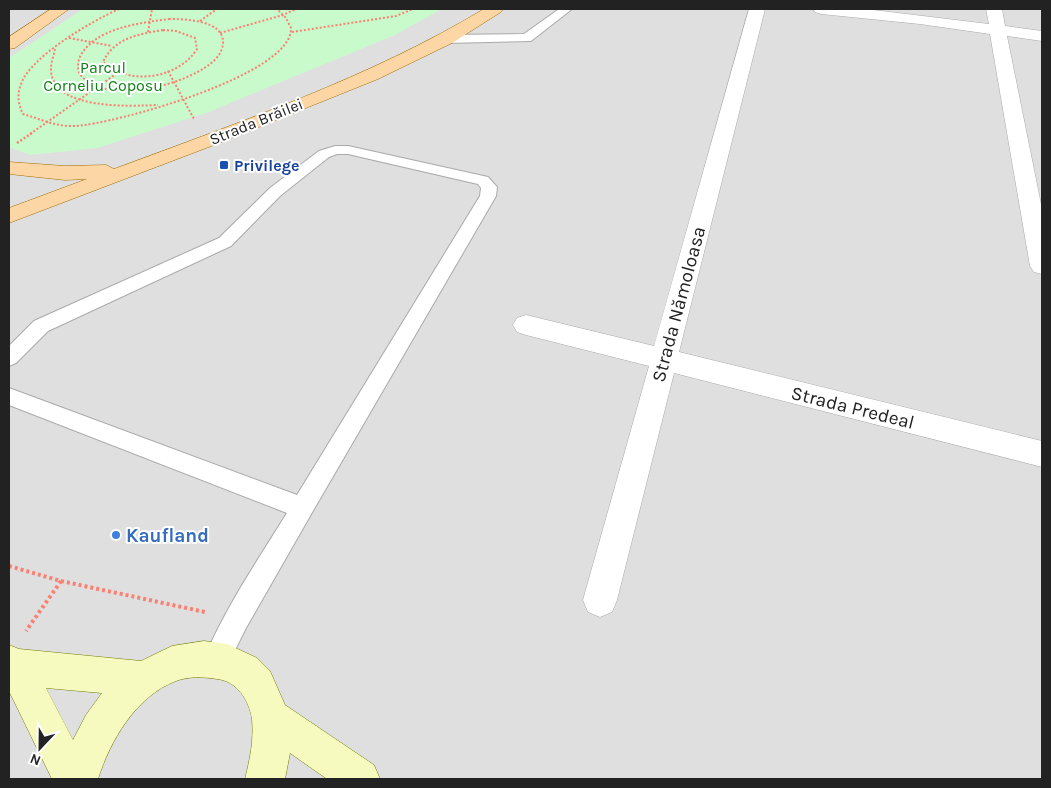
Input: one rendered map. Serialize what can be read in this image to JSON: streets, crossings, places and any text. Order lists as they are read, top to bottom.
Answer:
{
  "streets": {
    "main road": ["Strada Brăilei"],
    "street": ["Strada Nămoloasa", "Strada Predeal"]
  },
  "crossings": [
    ["Strada Nămoloasa", "Strada Predeal"]
  ],
  "parks": ["Parcul Corneliu Coposu"],
  "places": {
    "transit": ["Privilege"],
    "other": ["Kaufland"]
  },
  "north": "bottom"
}
